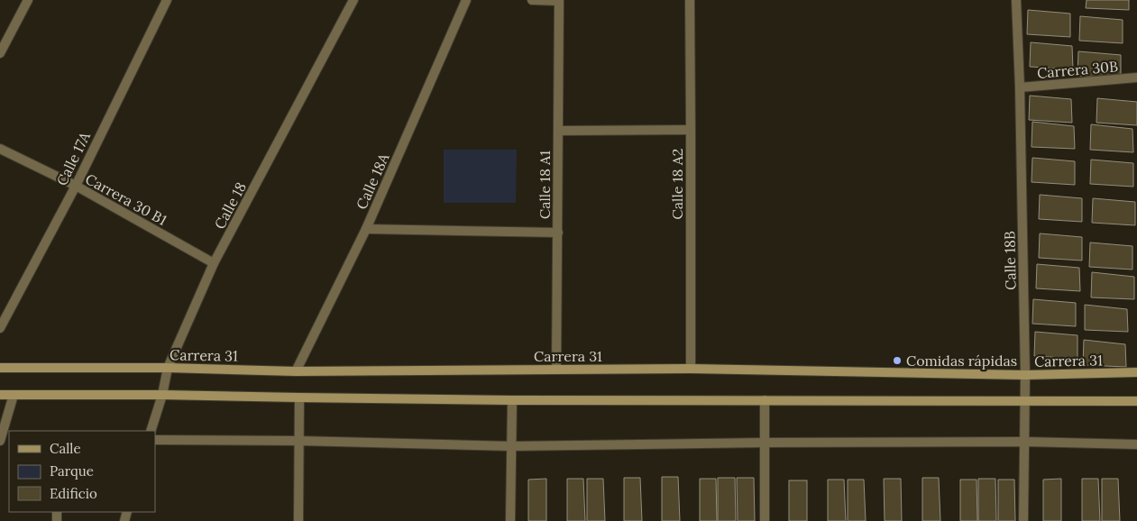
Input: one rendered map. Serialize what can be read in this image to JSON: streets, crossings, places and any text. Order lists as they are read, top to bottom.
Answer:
{
  "streets": {
    "main road": ["Carrera 31"],
    "street": [
      "Carrera 30B",
      "Calle 17A",
      "Calle 18A",
      "Calle 18 A2",
      "Calle 18 A1",
      "Carrera 30 B1",
      "Calle 18",
      "Calle 18B"
    ]
  },
  "crossings": [
    ["Carrera 30B", "Calle 18B"],
    ["Calle 17A", "Carrera 30 B1"],
    ["Calle 18A", "Carrera 31"],
    ["Calle 18 A2", "Carrera 31"],
    ["Calle 18 A1", "Carrera 31"],
    ["Carrera 30 B1", "Calle 18"],
    ["Calle 18", "Carrera 31"],
    ["Calle 18B", "Carrera 31"]
  ],
  "places": ["Comidas rápidas"],
  "legend": ["Calle", "Parque", "Edificio"]
}
